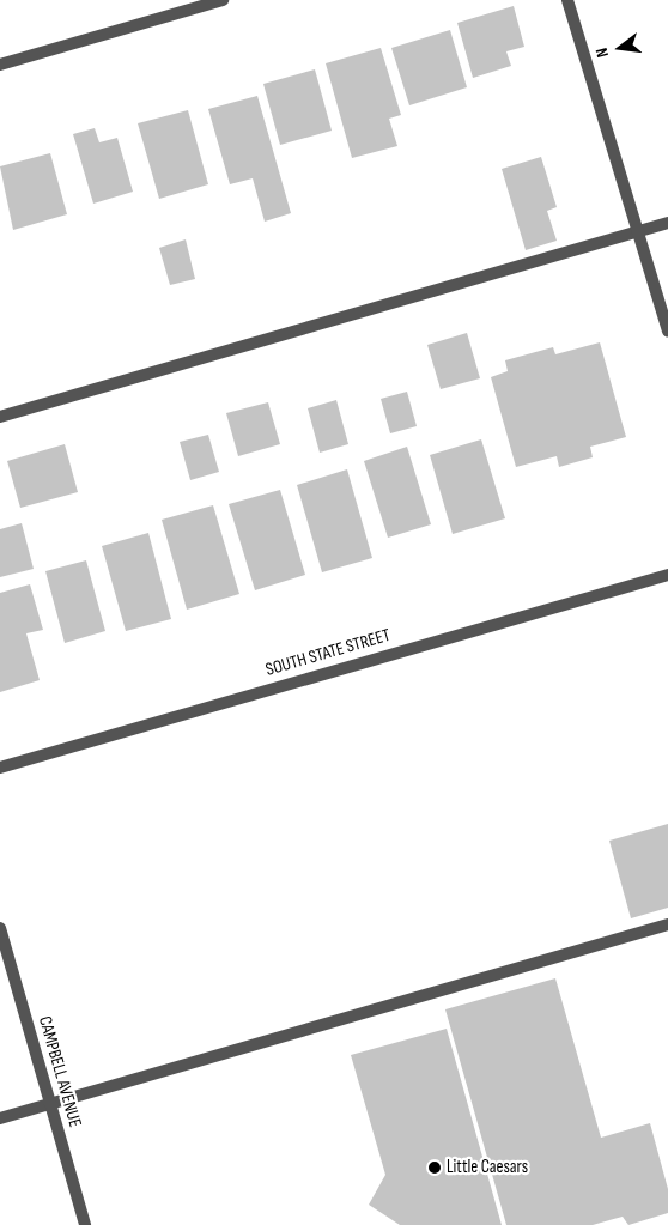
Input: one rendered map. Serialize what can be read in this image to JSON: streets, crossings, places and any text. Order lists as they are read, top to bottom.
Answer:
{
  "streets": {
    "street": ["SOUTH STATE STREET", "CAMPBELL AVENUE"]
  },
  "places": ["Little Caesars"],
  "north": "left"
}
